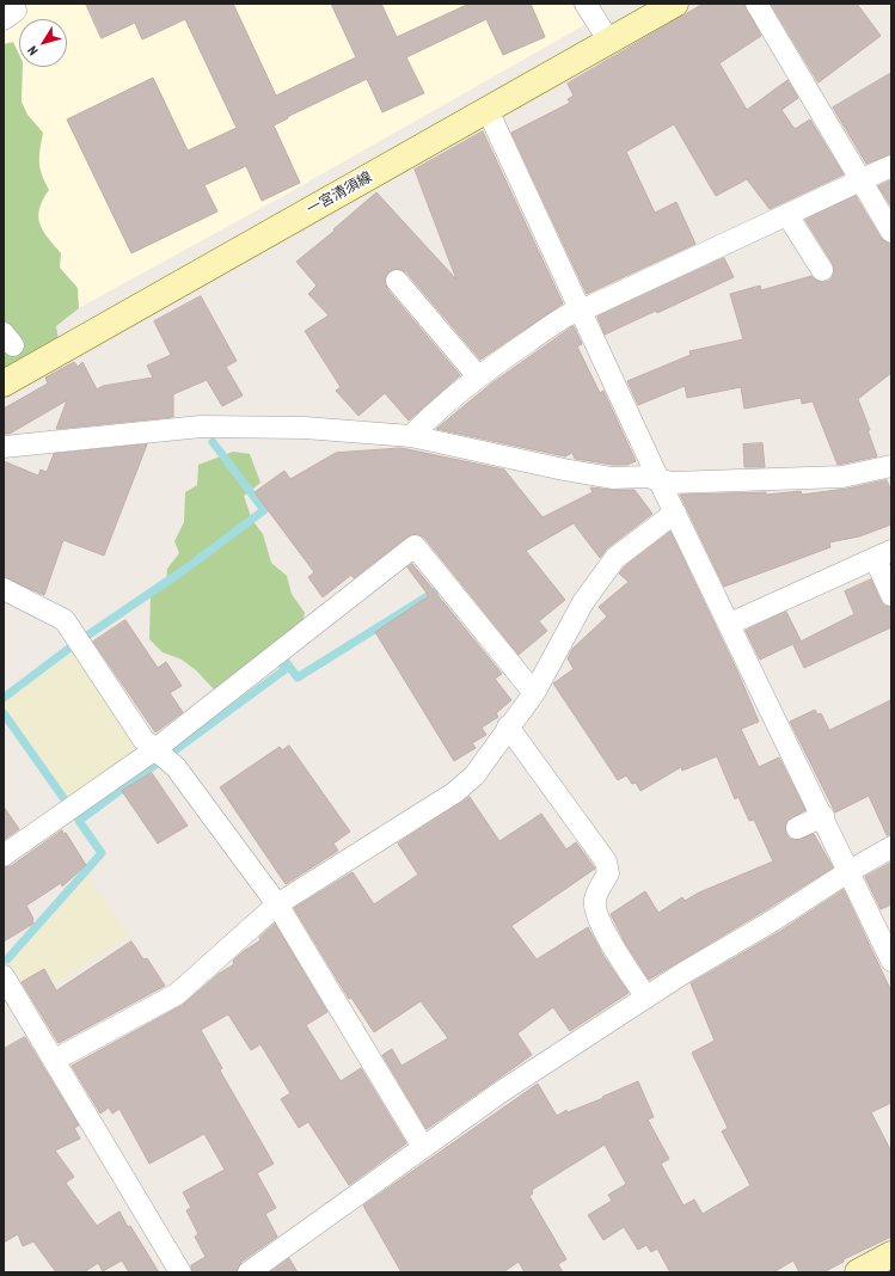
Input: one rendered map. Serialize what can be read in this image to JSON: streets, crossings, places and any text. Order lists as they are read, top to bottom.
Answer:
{
  "streets": {
    "main road": ["一宮清須線"]
  },
  "north": "bottom left"
}
